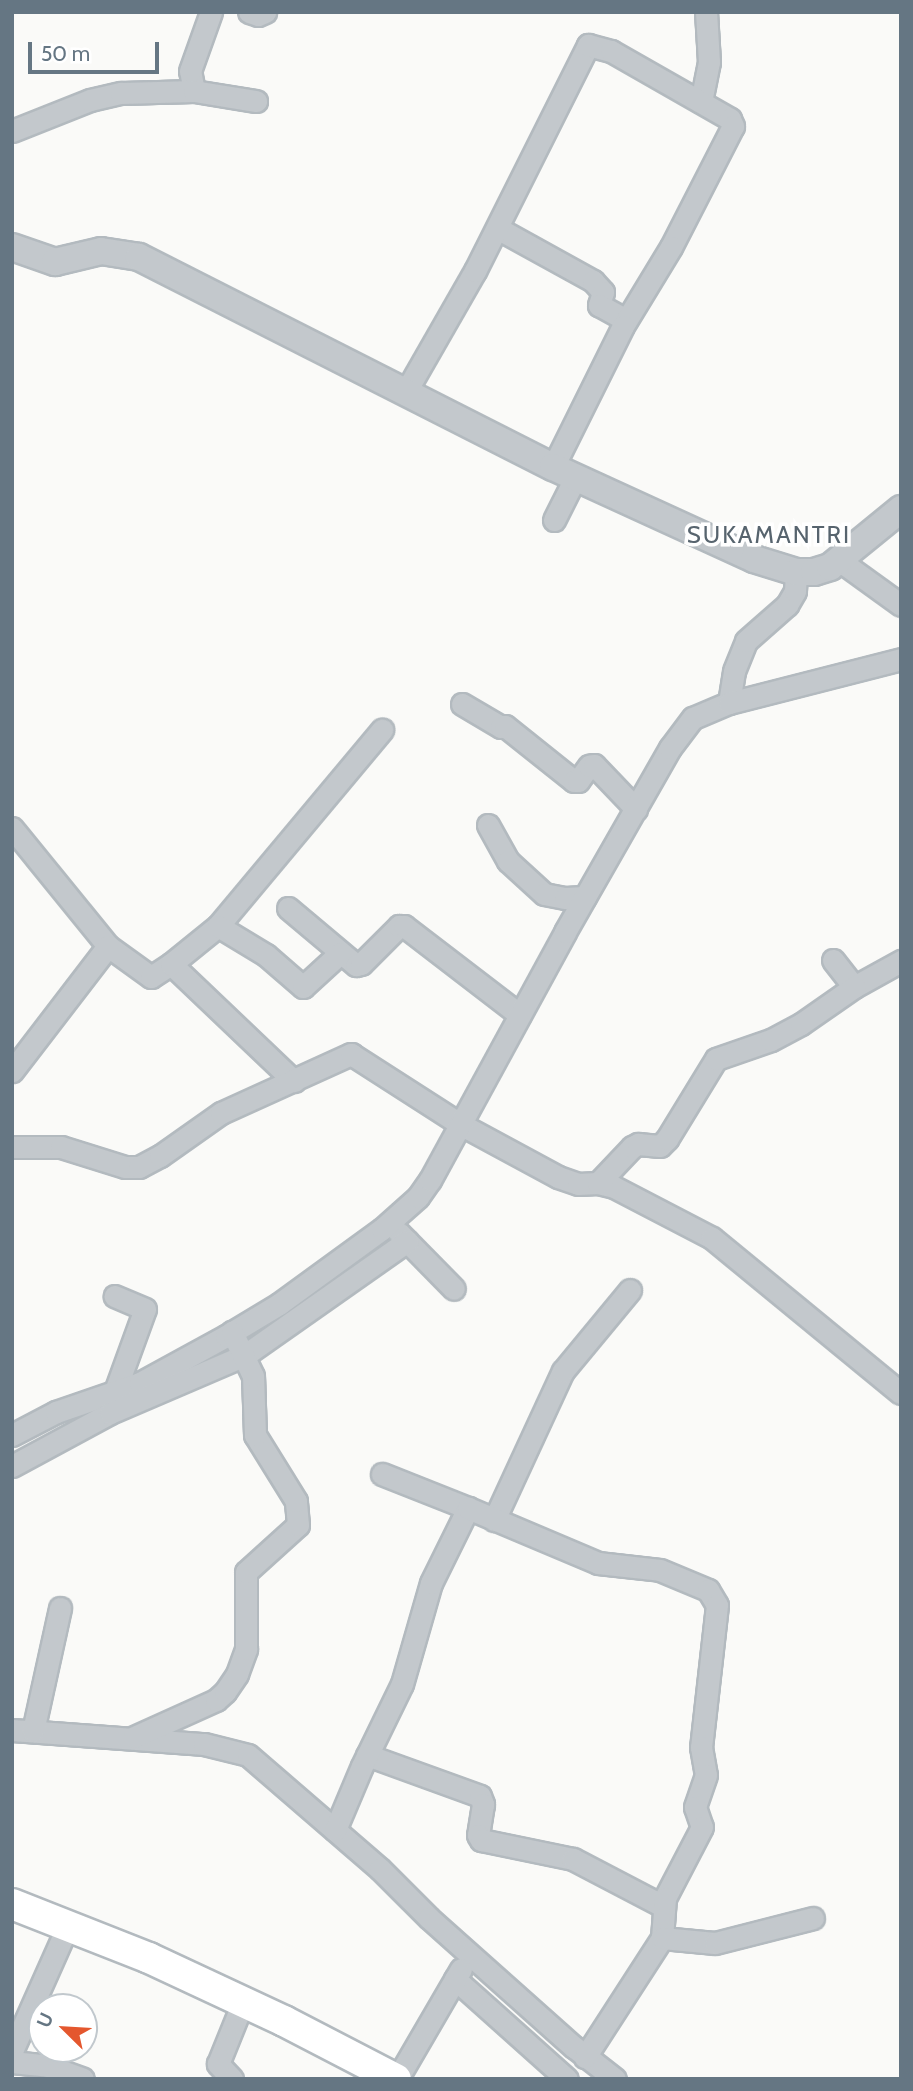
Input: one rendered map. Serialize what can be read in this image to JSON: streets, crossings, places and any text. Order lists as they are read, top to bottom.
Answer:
{
  "districts": ["SUKAMANTRI"],
  "scale_bar": "50 m",
  "north": "top left"
}
